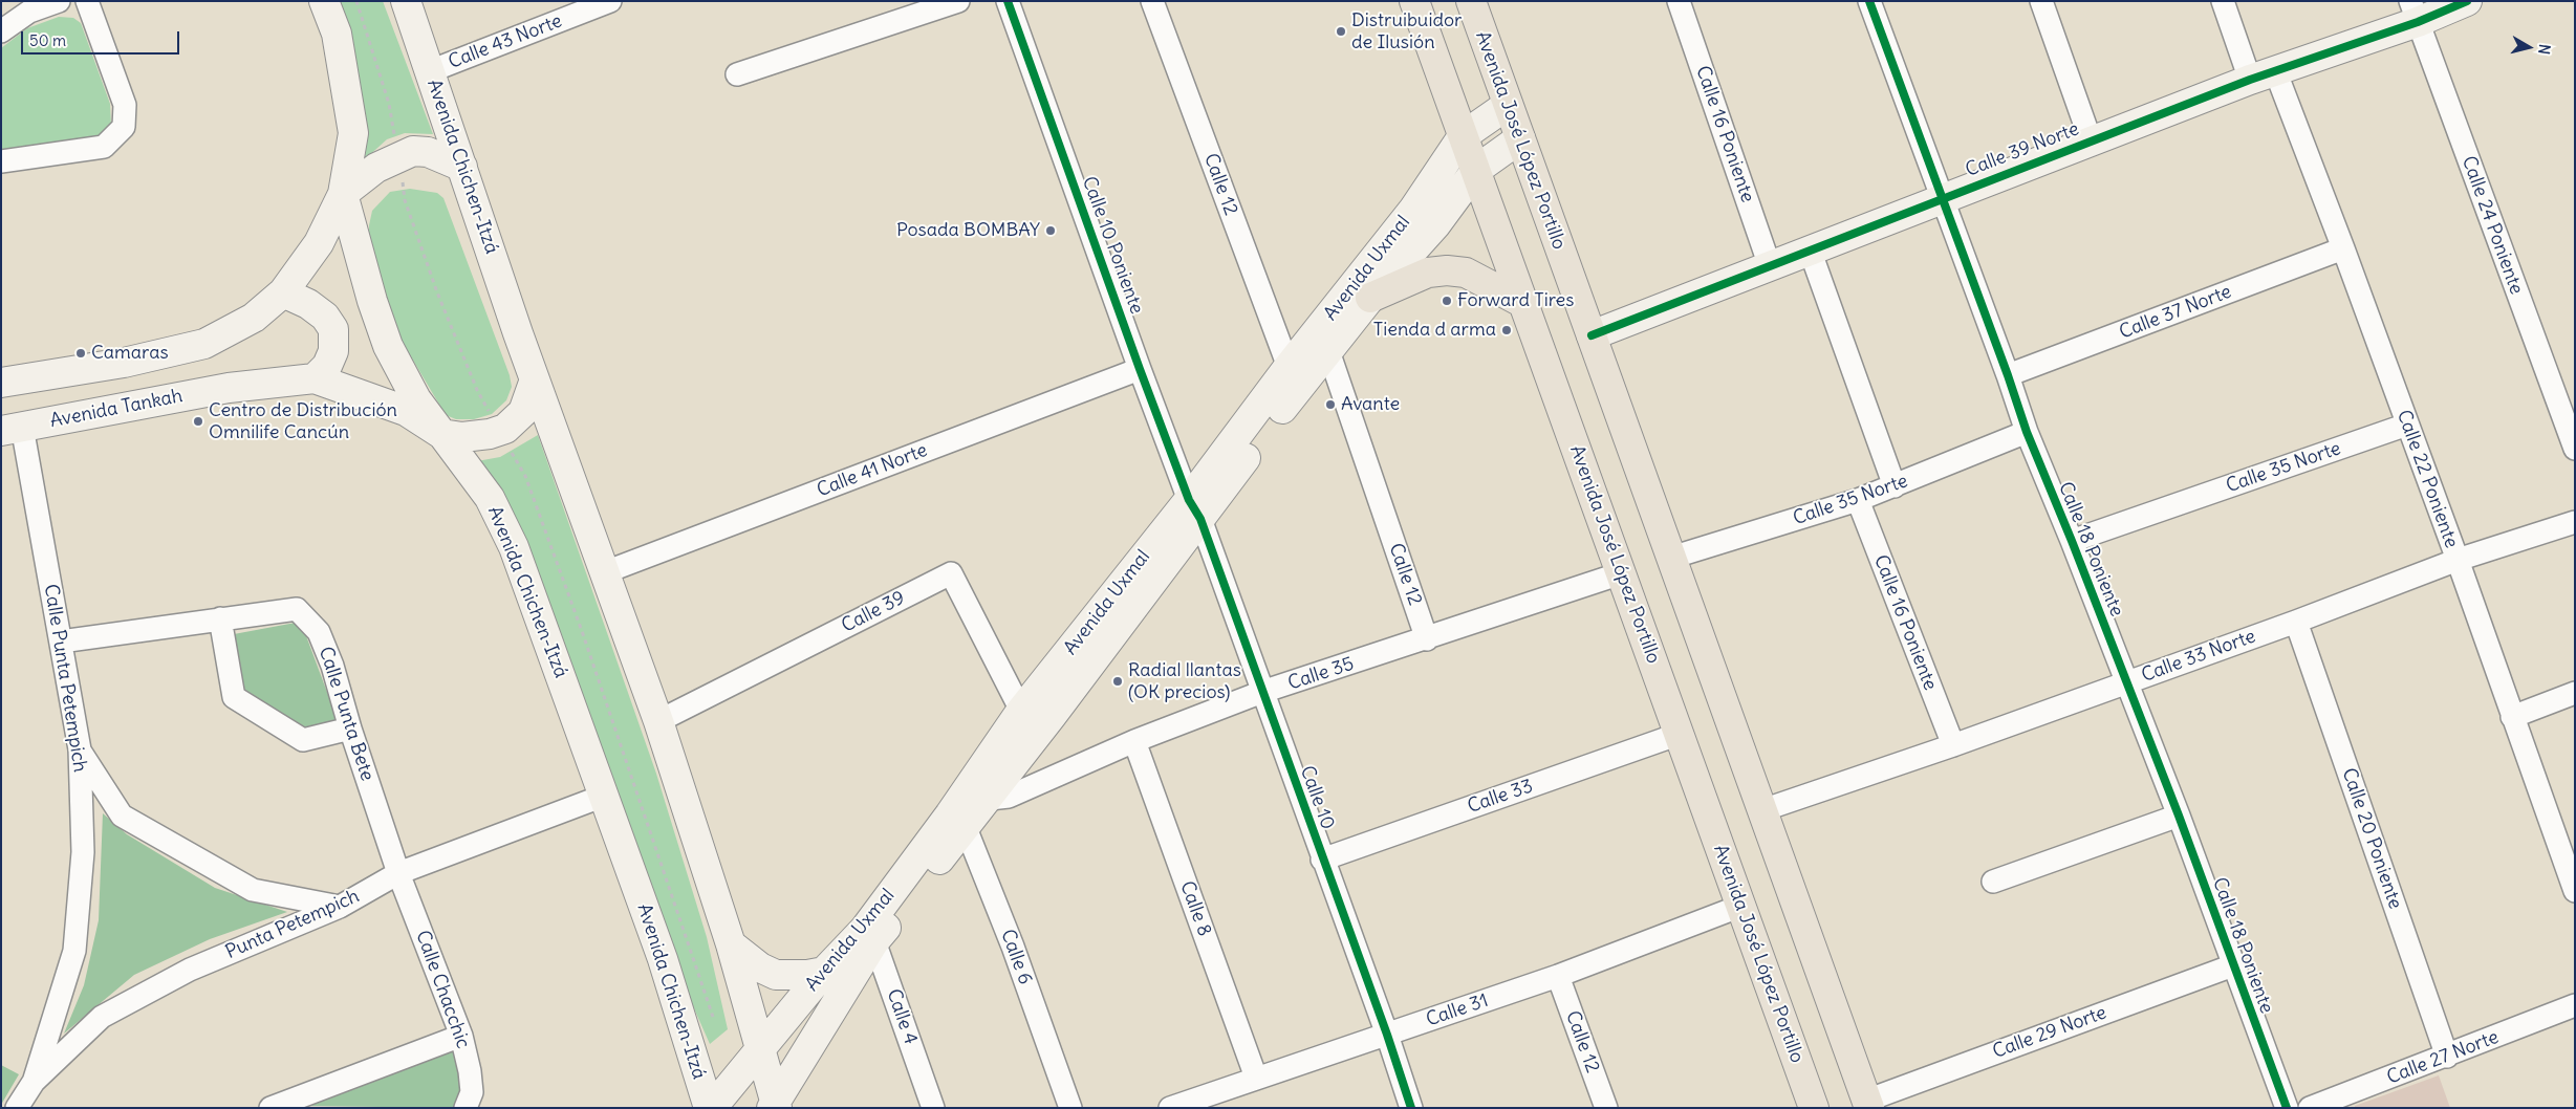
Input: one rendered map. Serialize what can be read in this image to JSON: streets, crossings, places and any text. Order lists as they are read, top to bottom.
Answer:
{
  "streets": {
    "main road": [
      "Avenida José López Portillo",
      "Calle 39 Norte",
      "Avenida Chichen-Itzá",
      "Avenida Uxmal",
      "Avenida Tankah"
    ],
    "street": [
      "Calle 43 Norte",
      "Calle 16 Poniente",
      "Calle 12",
      "Calle 24 Poniente",
      "Calle 10 Poniente",
      "Calle 37 Norte",
      "Calle 35 Norte",
      "Calle 41 Norte",
      "Calle 22 Poniente",
      "Calle 18 Poniente",
      "Calle 39",
      "Calle 33 Norte",
      "Calle 35",
      "Calle Punta Petempich",
      "Calle Punta Bete",
      "Calle 33",
      "Calle 10",
      "Calle 20 Poniente",
      "Calle 8",
      "Punta Petempich",
      "Calle 6",
      "Calle Chacchic",
      "Calle 31",
      "Calle 4",
      "Calle 29 Norte",
      "Calle 27 Norte"
    ]
  },
  "crossings": [
    ["Calle 43 Norte", "Avenida Chichen-Itzá"],
    ["Calle 16 Poniente", "Calle 39 Norte"],
    ["Calle 16 Poniente", "Calle 35 Norte"],
    ["Calle 16 Poniente", "Calle 33 Norte"],
    ["Avenida José López Portillo", "Calle 39 Norte"],
    ["Avenida José López Portillo", "Avenida Uxmal"],
    ["Avenida José López Portillo", "Calle 35 Norte"],
    ["Avenida José López Portillo", "Calle 33 Norte"],
    ["Avenida José López Portillo", "Calle 35"],
    ["Avenida José López Portillo", "Calle 33"],
    ["Avenida José López Portillo", "Calle 31"],
    ["Avenida José López Portillo", "Calle 29 Norte"],
    ["Calle 39 Norte", "Calle 24 Poniente"],
    ["Calle 39 Norte", "Calle 22 Poniente"],
    ["Calle 39 Norte", "Calle 18 Poniente"],
    ["Avenida Chichen-Itzá", "Avenida Uxmal"],
    ["Avenida Chichen-Itzá", "Avenida Tankah"],
    ["Avenida Chichen-Itzá", "Calle 41 Norte"],
    ["Avenida Chichen-Itzá", "Calle 39"],
    ["Avenida Chichen-Itzá", "Punta Petempich"],
    ["Calle 12", "Avenida Uxmal"],
    ["Calle 12", "Calle 35"],
    ["Calle 12", "Calle 31"],
    ["Calle 10 Poniente", "Avenida Uxmal"],
    ["Calle 10 Poniente", "Calle 41 Norte"],
    ["Calle 10 Poniente", "Calle 10"],
    ["Avenida Uxmal", "Calle 39"],
    ["Avenida Uxmal", "Calle 35"],
    ["Avenida Uxmal", "Calle 10"],
    ["Avenida Uxmal", "Calle 6"],
    ["Avenida Uxmal", "Calle 4"],
    ["Calle 37 Norte", "Calle 22 Poniente"],
    ["Calle 37 Norte", "Calle 18 Poniente"],
    ["Avenida Tankah", "Calle Punta Petempich"],
    ["Calle 35 Norte", "Calle 22 Poniente"],
    ["Calle 35 Norte", "Calle 18 Poniente"],
    ["Calle 22 Poniente", "Calle 33 Norte"],
    ["Calle 18 Poniente", "Calle 33 Norte"],
    ["Calle 18 Poniente", "Calle 29 Norte"],
    ["Calle 33 Norte", "Calle 20 Poniente"],
    ["Calle 35", "Calle 10"],
    ["Calle 35", "Calle 8"],
    ["Calle Punta Petempich", "Calle Punta Bete"],
    ["Calle Punta Petempich", "Punta Petempich"],
    ["Calle Punta Bete", "Punta Petempich"],
    ["Calle Punta Bete", "Calle Chacchic"],
    ["Calle 33", "Calle 10"],
    ["Calle 10", "Calle 31"],
    ["Calle 20 Poniente", "Calle 27 Norte"],
    ["Calle 8", "Calle 31"],
    ["Punta Petempich", "Calle Chacchic"]
  ],
  "places": [
    "Distruibuidor de Ilusión",
    "Posada BOMBAY",
    "Forward Tires",
    "Tienda d arma",
    "Camaras",
    "Avante",
    "Centro de Distribución Omnilife Cancún",
    "Radial llantas (OK precios)"
  ],
  "scale_bar": "50 m",
  "north": "right"
}
